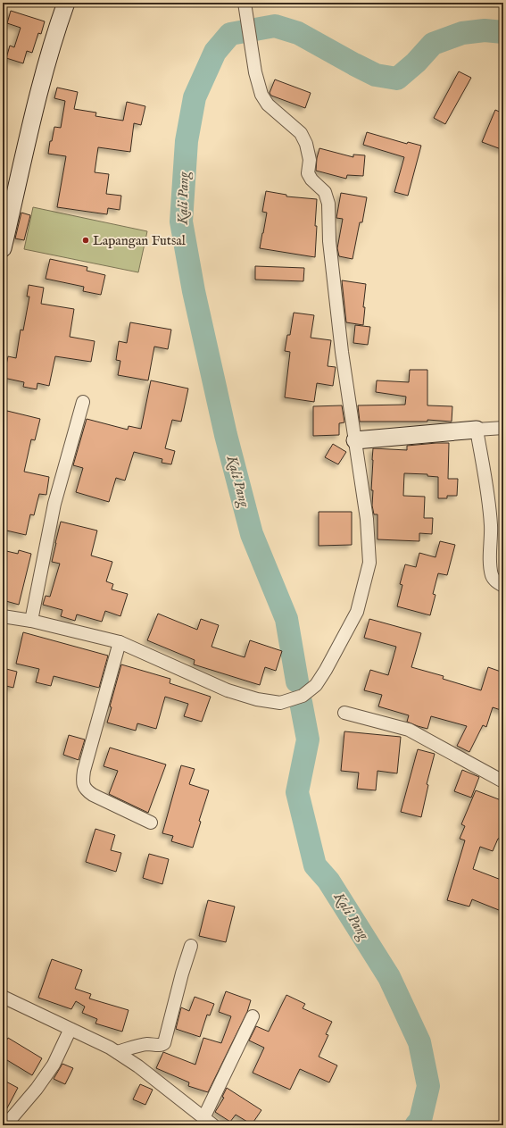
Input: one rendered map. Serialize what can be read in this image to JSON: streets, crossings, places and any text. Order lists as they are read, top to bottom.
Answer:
{
  "water": ["Kali Pang"],
  "places": ["Lapangan Futsal"]
}
